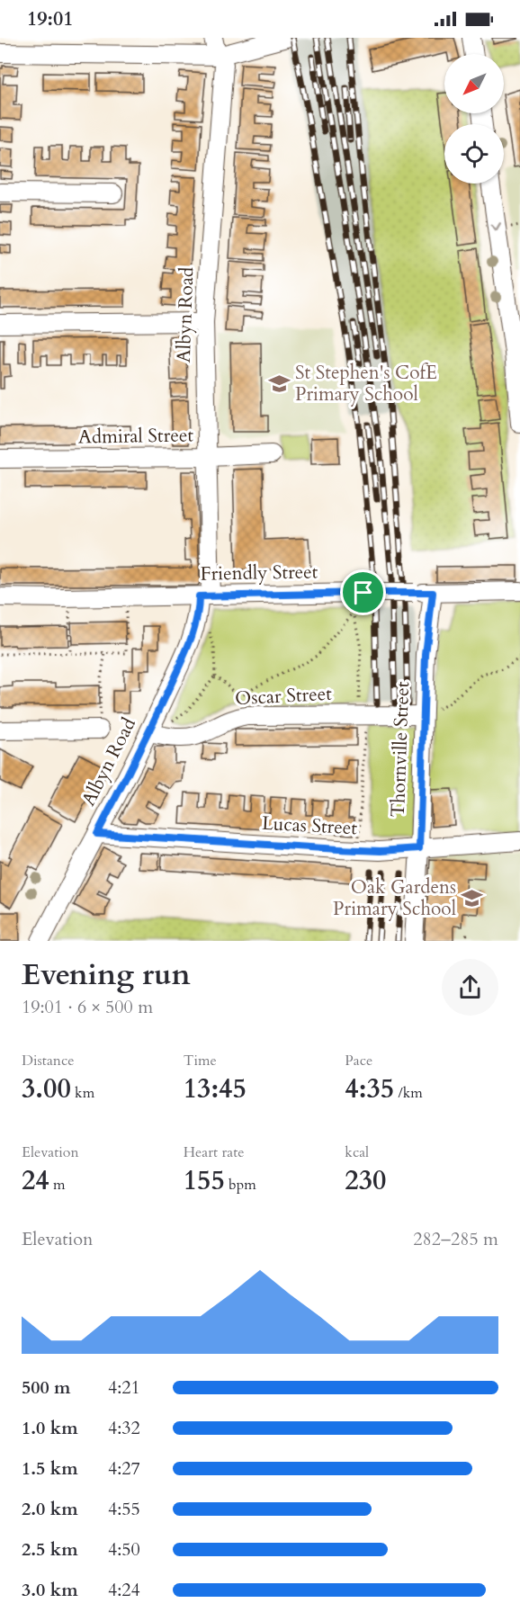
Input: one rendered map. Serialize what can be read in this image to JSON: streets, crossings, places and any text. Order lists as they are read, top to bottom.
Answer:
{
  "streets": {
    "street": [
      "Albyn Road",
      "Admiral Street",
      "Friendly Street",
      "Oscar Street",
      "Thornville Street",
      "Lucas Street"
    ]
  },
  "crossings": [
    ["Albyn Road", "Admiral Street"],
    ["Albyn Road", "Friendly Street"],
    ["Albyn Road", "Oscar Street"],
    ["Albyn Road", "Lucas Street"],
    ["Friendly Street", "Thornville Street"],
    ["Oscar Street", "Thornville Street"],
    ["Thornville Street", "Lucas Street"]
  ],
  "places": {
    "school or university": ["St Stephen's CofE Primary School", "Oak Gardens Primary School"]
  },
  "north": "bottom left",
  "page": {
    "status": "19:01",
    "heading": ["Evening run", "19:01 · 6 × 500 m"],
    "stats": [
      ["Distance", "3.00 km"],
      ["Time", "13:45"],
      ["Pace", "4:35 /km"],
      ["Elevation", "24 m"],
      ["Heart rate", "155 bpm"],
      ["kcal", "230"]
    ],
    "chart": ["Elevation", "282–285 m"],
    "list": [
      {
        "name": "500 m",
        "note": "4:21"
      },
      {
        "name": "1.0 km",
        "note": "4:32"
      },
      {
        "name": "1.5 km",
        "note": "4:27"
      },
      {
        "name": "2.0 km",
        "note": "4:55"
      },
      {
        "name": "2.5 km",
        "note": "4:50"
      },
      {
        "name": "3.0 km",
        "note": "4:24"
      }
    ]
  }
}
